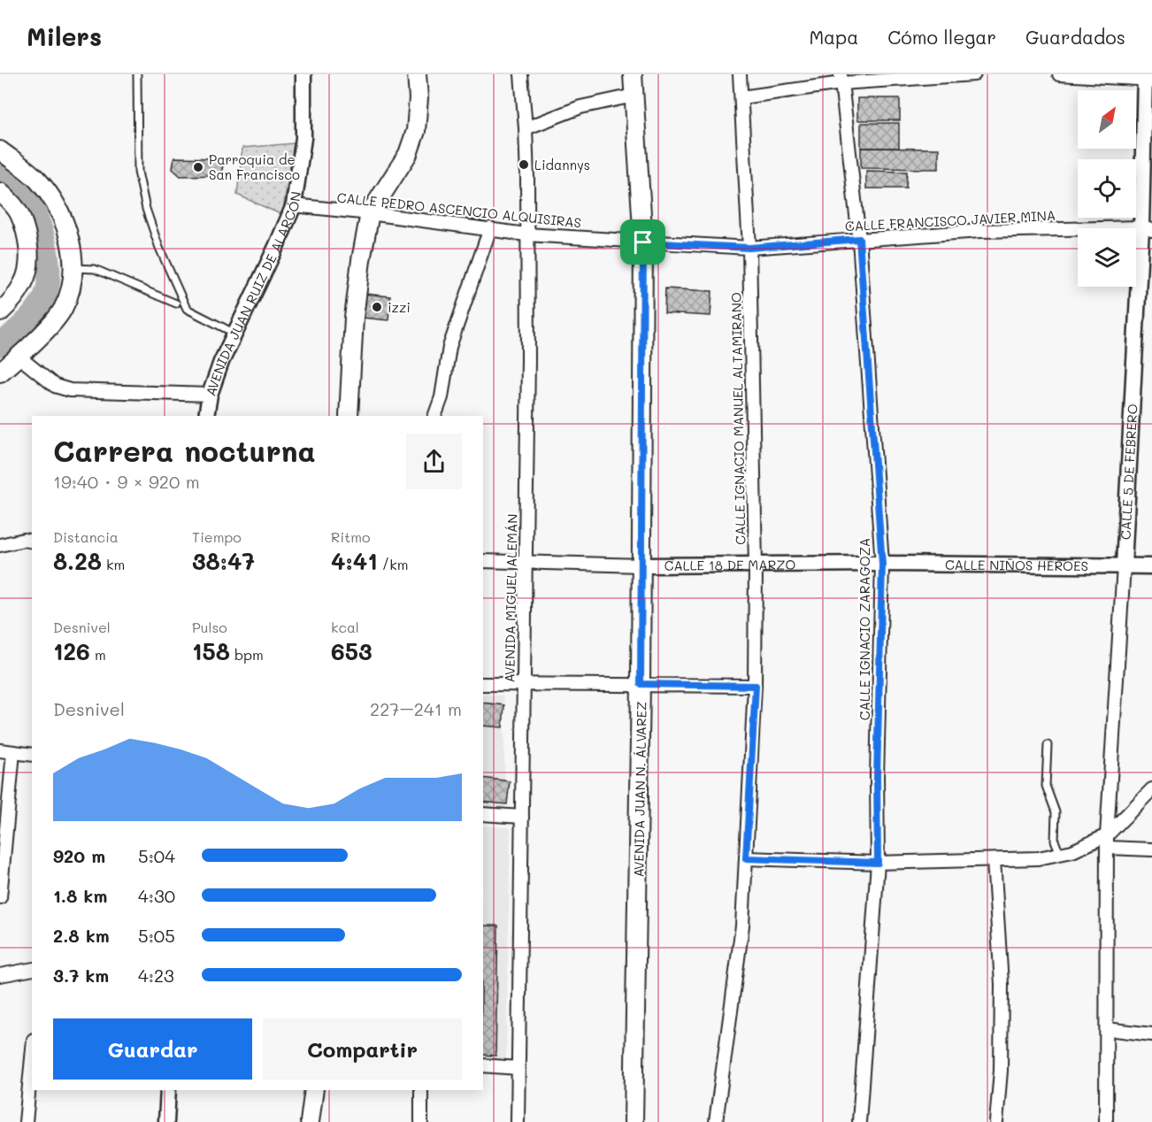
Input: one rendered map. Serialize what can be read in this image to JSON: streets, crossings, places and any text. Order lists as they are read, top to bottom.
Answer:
{
  "streets": {
    "main road": ["AVENIDA JUAN N. ÁLVAREZ"],
    "street": [
      "CALLE PEDRO ASCENCIO ALQUISIRAS",
      "CALLE FRANCISCO JAVIER MINA",
      "AVENIDA JUAN RUIZ DE ALARCÓN",
      "CALLE IGNACIO MANUEL ALTAMIRANO",
      "CALLE 5 DE FEBRERO",
      "CALLE NIÑOS HÉROES",
      "CALLE 18 DE MARZO",
      "AVENIDA MIGUEL ALEMÁN",
      "CALLE IGNACIO ZARAGOZA"
    ]
  },
  "crossings": [
    ["CALLE PEDRO ASCENCIO ALQUISIRAS", "CALLE FRANCISCO JAVIER MINA"],
    ["CALLE PEDRO ASCENCIO ALQUISIRAS", "AVENIDA JUAN RUIZ DE ALARCÓN"],
    ["CALLE PEDRO ASCENCIO ALQUISIRAS", "CALLE IGNACIO MANUEL ALTAMIRANO"],
    ["CALLE PEDRO ASCENCIO ALQUISIRAS", "AVENIDA MIGUEL ALEMÁN"],
    ["CALLE PEDRO ASCENCIO ALQUISIRAS", "AVENIDA JUAN N. ÁLVAREZ"],
    ["CALLE FRANCISCO JAVIER MINA", "CALLE IGNACIO MANUEL ALTAMIRANO"],
    ["CALLE FRANCISCO JAVIER MINA", "CALLE 5 DE FEBRERO"],
    ["CALLE FRANCISCO JAVIER MINA", "CALLE IGNACIO ZARAGOZA"],
    ["CALLE IGNACIO MANUEL ALTAMIRANO", "CALLE 18 DE MARZO"],
    ["CALLE 5 DE FEBRERO", "CALLE NIÑOS HÉROES"],
    ["CALLE NIÑOS HÉROES", "CALLE 18 DE MARZO"],
    ["CALLE NIÑOS HÉROES", "CALLE IGNACIO ZARAGOZA"],
    ["CALLE 18 DE MARZO", "AVENIDA MIGUEL ALEMÁN"],
    ["CALLE 18 DE MARZO", "CALLE IGNACIO ZARAGOZA"],
    ["CALLE 18 DE MARZO", "AVENIDA JUAN N. ÁLVAREZ"]
  ],
  "places": ["Lidannys", "Parroquia de San Francisco", "izzi"],
  "north": "top right",
  "page": {
    "header": "Milers",
    "nav": ["Mapa", "Cómo llegar", "Guardados"],
    "heading": ["Carrera nocturna", "19:40 · 9 × 920 m"],
    "stats": [
      ["Distancia", "8.28 km"],
      ["Tiempo", "38:47"],
      ["Ritmo", "4:41 /km"],
      ["Desnivel", "126 m"],
      ["Pulso", "158 bpm"],
      ["kcal", "653"]
    ],
    "chart": ["Desnivel", "227–241 m"],
    "list": [
      {
        "name": "920 m",
        "note": "5:04"
      },
      {
        "name": "1.8 km",
        "note": "4:30"
      },
      {
        "name": "2.8 km",
        "note": "5:05"
      },
      {
        "name": "3.7 km",
        "note": "4:23"
      }
    ],
    "buttons": ["Guardar", "Compartir"]
  }
}
